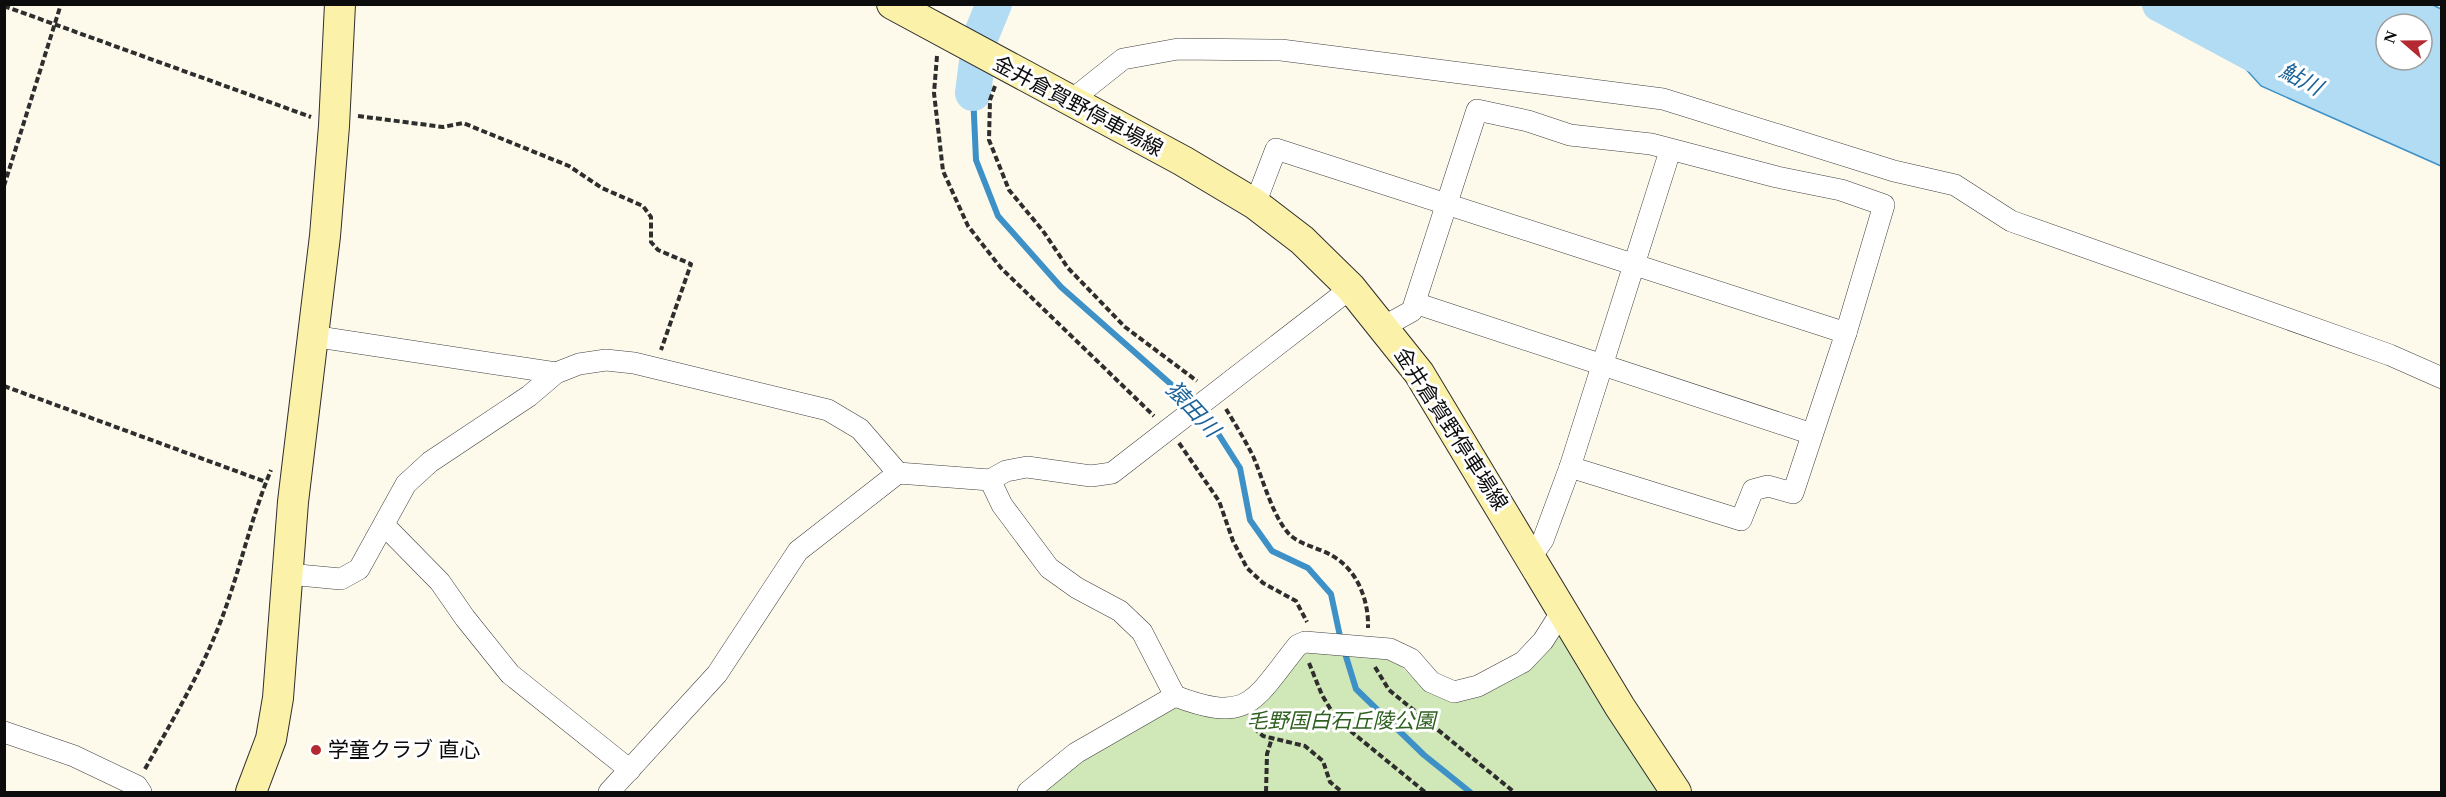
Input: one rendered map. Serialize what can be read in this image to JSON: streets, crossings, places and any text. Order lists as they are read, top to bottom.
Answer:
{
  "streets": {
    "main road": ["金井倉賀野停車場線"]
  },
  "water": ["鮎川", "猿田川"],
  "parks": ["毛野国白石丘陵公園"],
  "places": ["学童クラブ 直心"],
  "north": "left"
}
